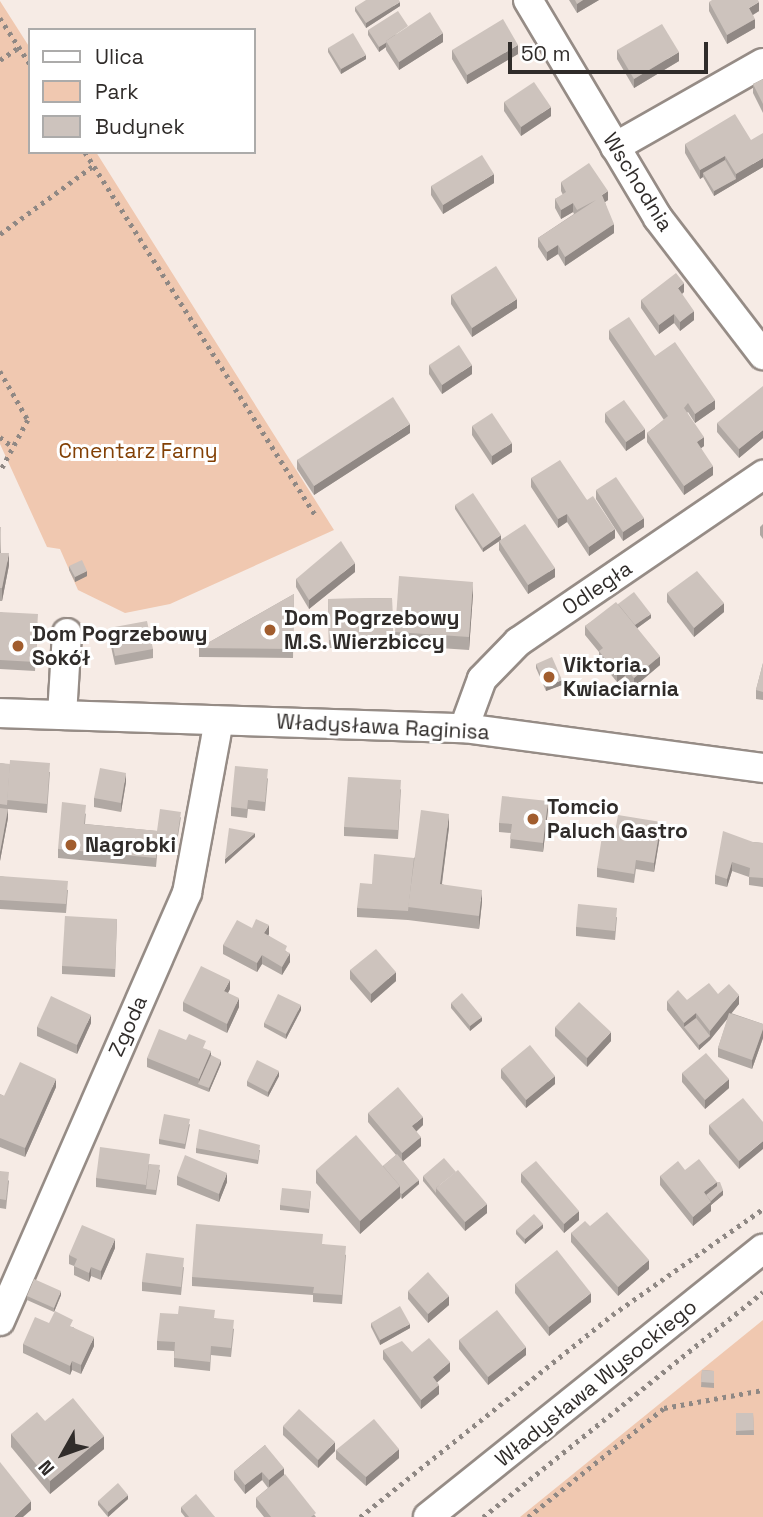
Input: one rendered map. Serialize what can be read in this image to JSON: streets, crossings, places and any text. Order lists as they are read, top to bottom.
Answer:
{
  "streets": {
    "street": [
      "Wschodnia",
      "Odległa",
      "Władysława Raginisa",
      "Zgoda",
      "Władysława Wysockiego"
    ]
  },
  "crossings": [
    ["Odległa", "Władysława Raginisa"],
    ["Władysława Raginisa", "Zgoda"]
  ],
  "parks": ["Cmentarz Farny"],
  "places": [
    "Dom Pogrzebowy M.S. Wierzbiccy",
    "Dom Pogrzebowy Sokół",
    "Viktoria. Kwiaciarnia",
    "Tomcio Paluch Gastro",
    "Nagrobki"
  ],
  "legend": ["Ulica", "Park", "Budynek"],
  "scale_bar": "50 m",
  "north": "bottom left"
}
